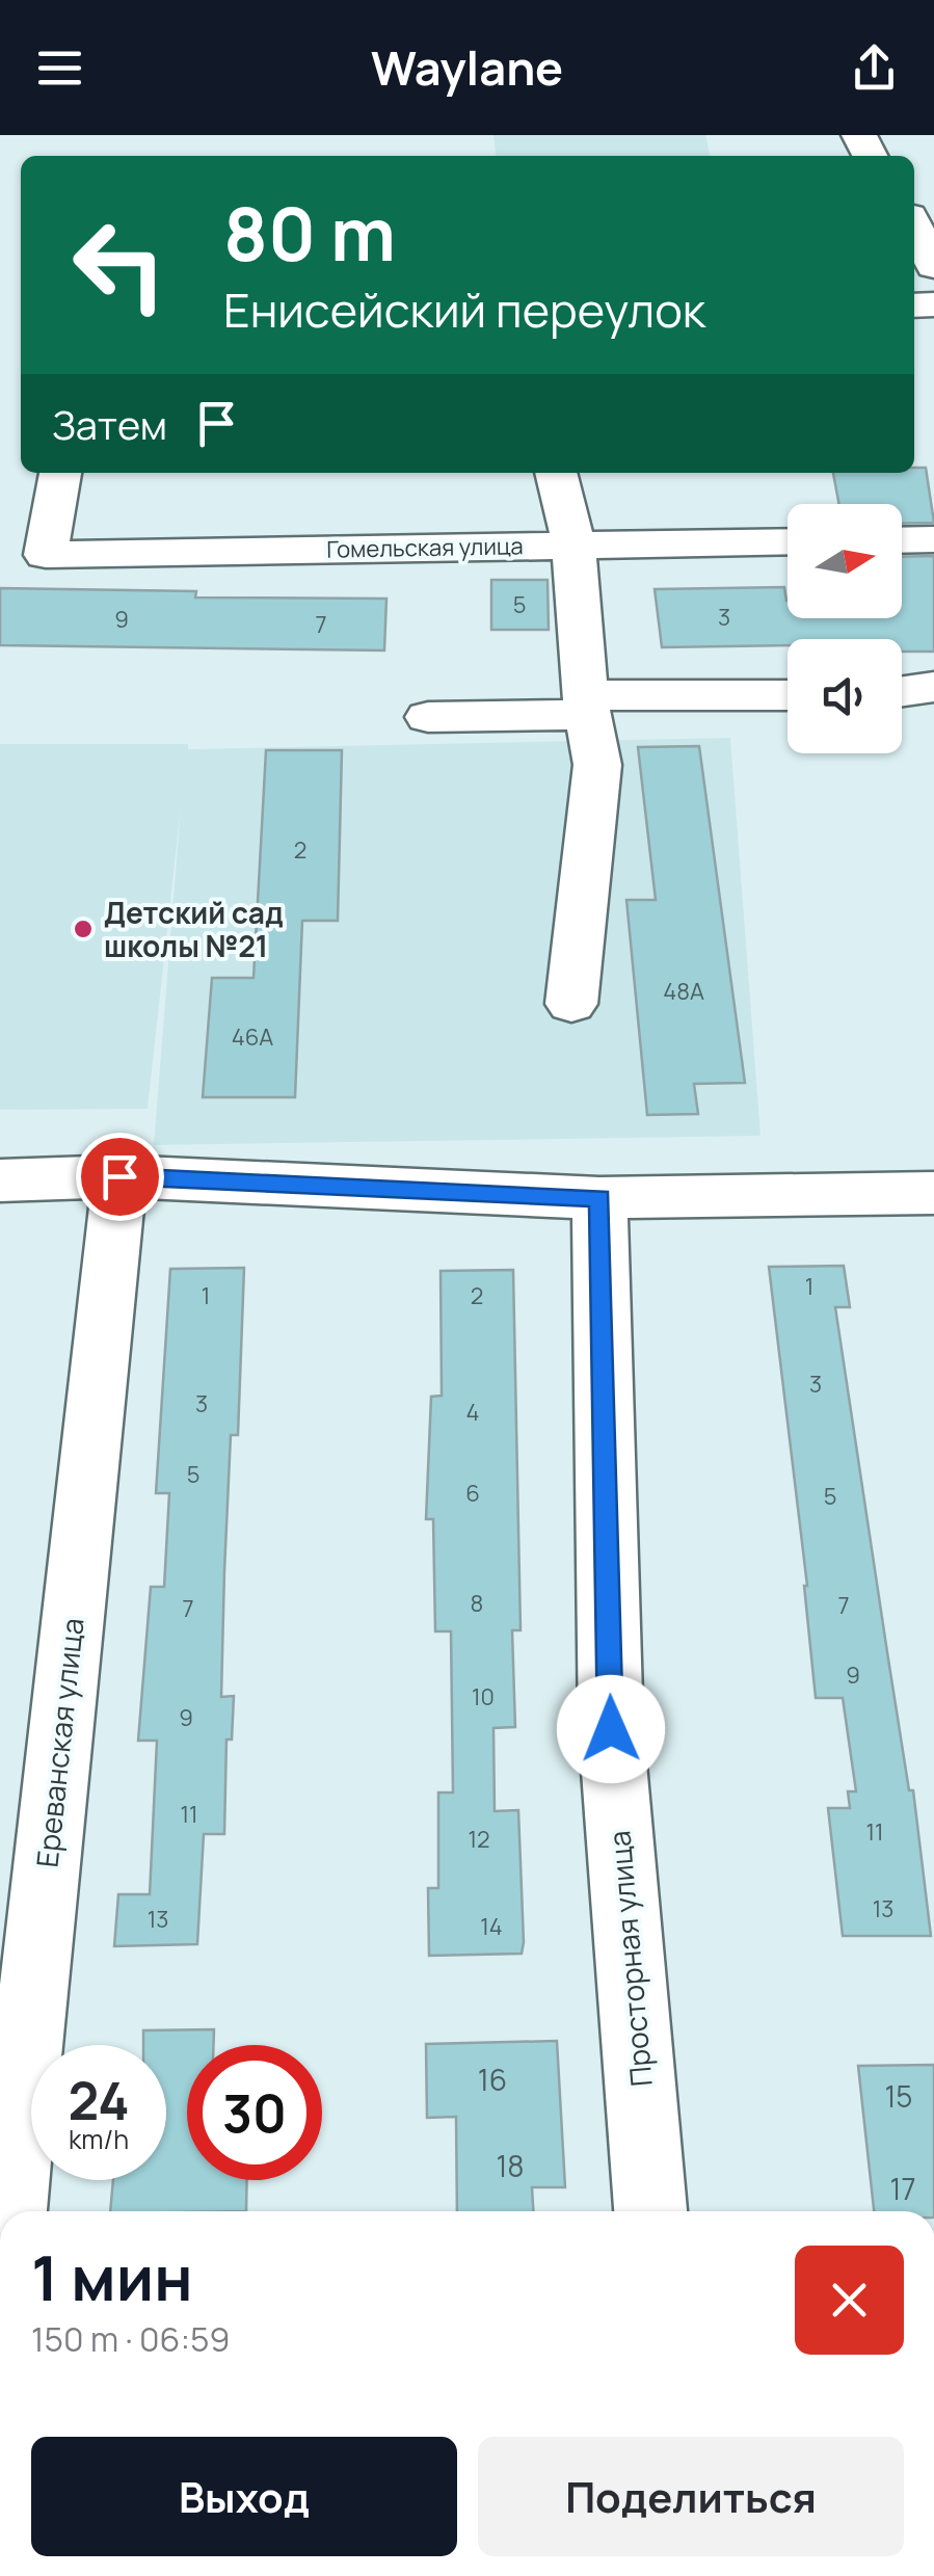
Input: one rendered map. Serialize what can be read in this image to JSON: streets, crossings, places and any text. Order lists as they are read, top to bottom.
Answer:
{
  "streets": {
    "street": ["Гомельская улица", "Ереванская улица", "Просторная улица"]
  },
  "places": ["Детский сад школы №21"],
  "house_numbers": [
    "5",
    "3",
    "9",
    "7",
    "2",
    "48А",
    "46А",
    "1",
    "1",
    "2",
    "3",
    "3",
    "4",
    "5",
    "6",
    "5",
    "8",
    "7",
    "7",
    "9",
    "10",
    "9",
    "11",
    "11",
    "12",
    "13",
    "13",
    "14",
    "16",
    "15",
    "18",
    "17"
  ],
  "north": "right",
  "page": {
    "header": "Waylane",
    "turn": ["80 m", "Енисейский переулок"],
    "then": "Затем",
    "speed": "24 km/h",
    "limit": "30",
    "heading": ["1 мин", "150 m · 06:59"],
    "buttons": ["Выход", "Поделиться"]
  }
}
